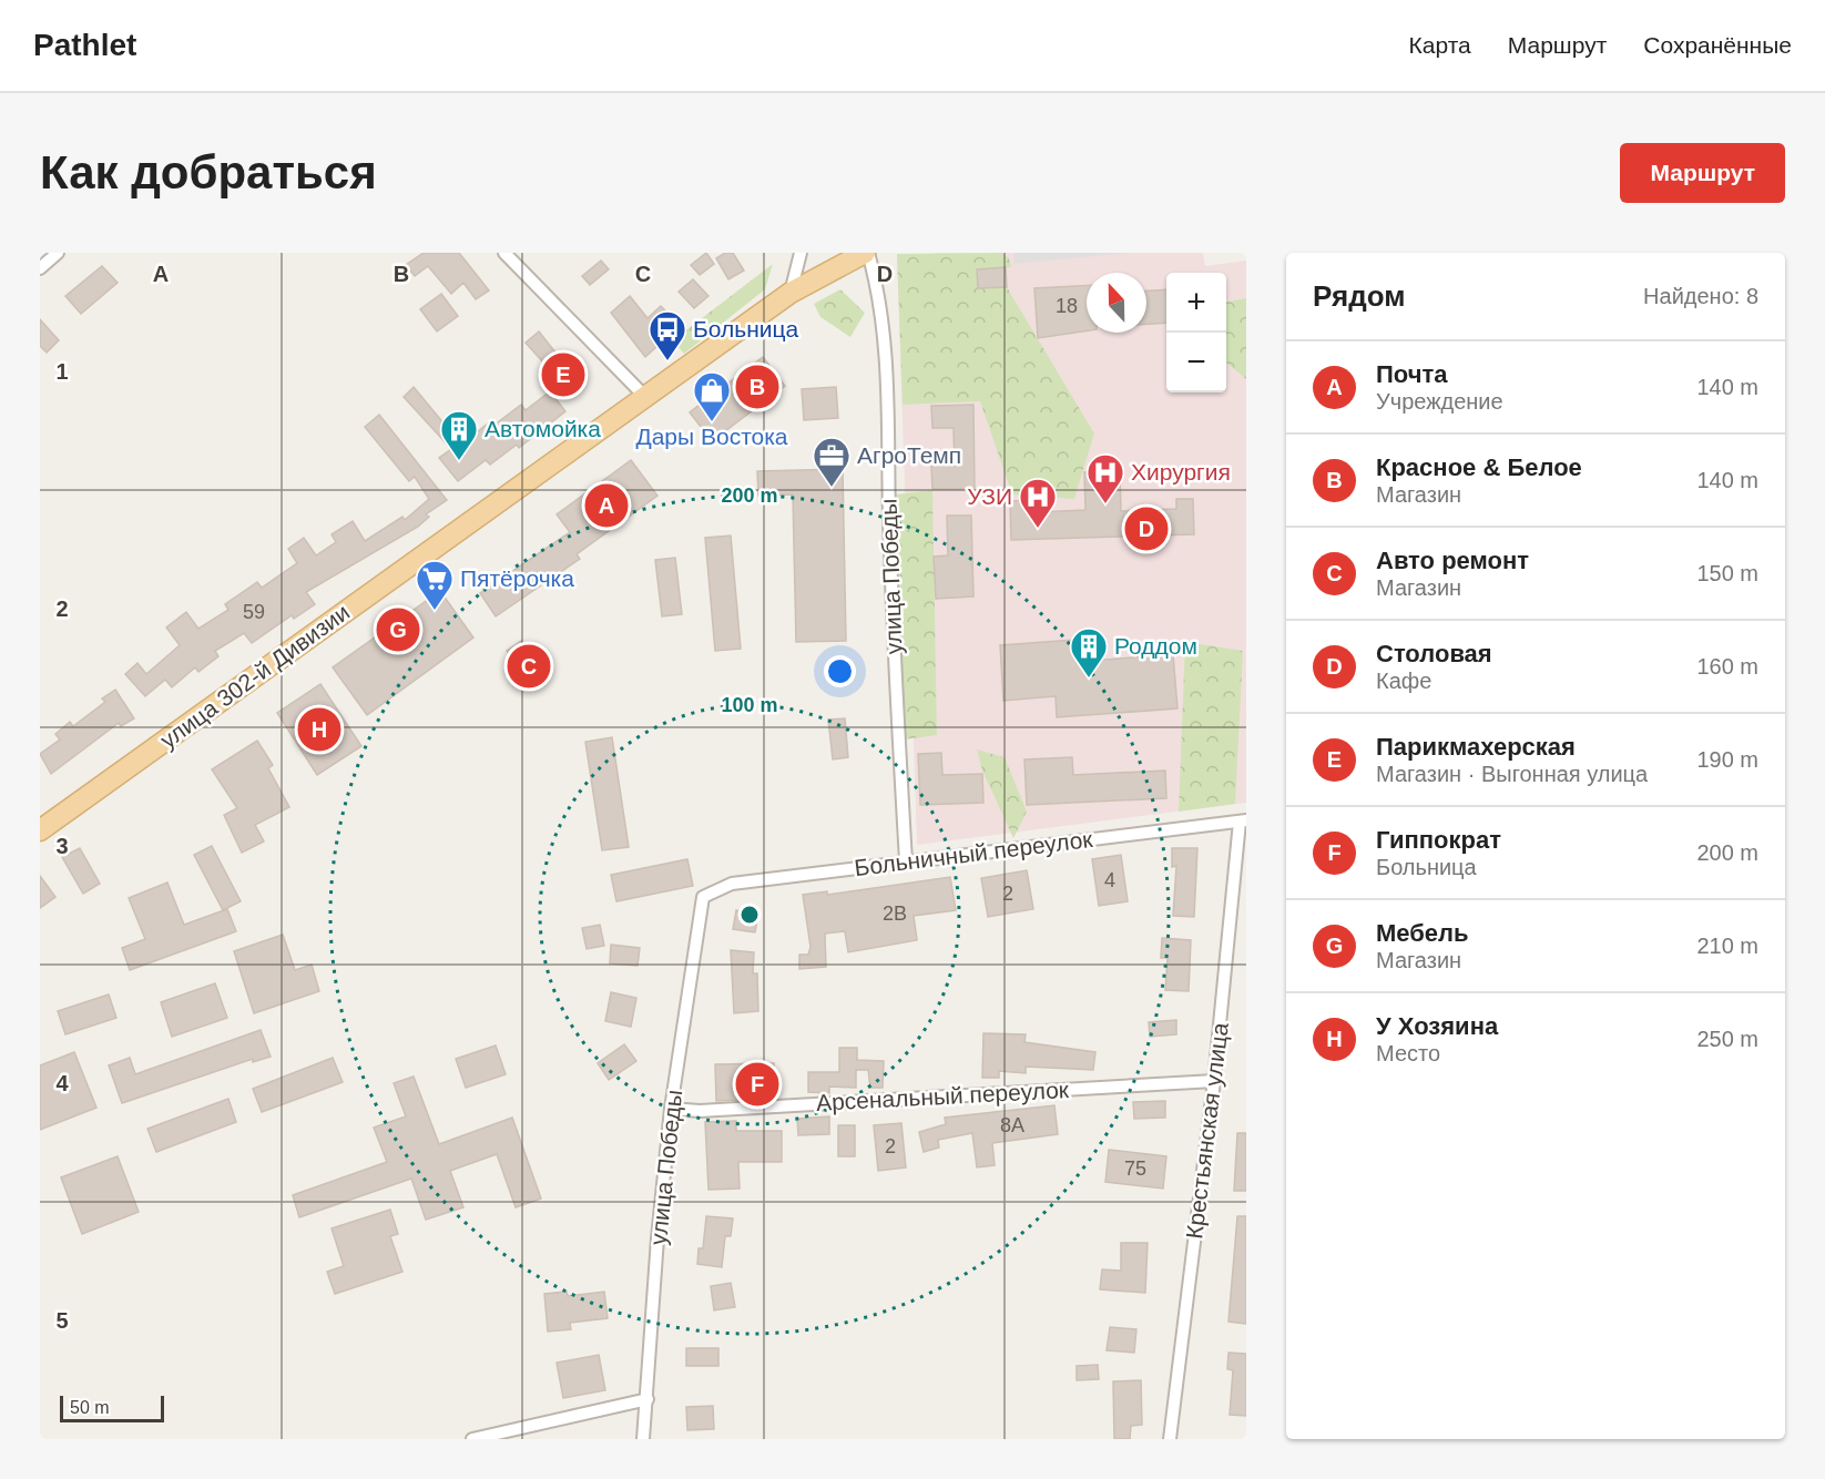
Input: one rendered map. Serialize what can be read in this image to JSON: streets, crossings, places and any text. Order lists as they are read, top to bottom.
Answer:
{
  "streets": {
    "main road": ["улица 302-й Дивизии"],
    "street": [
      "улица Победы",
      "Больничный переулок",
      "Арсенальный переулок",
      "Крестьянская улица"
    ]
  },
  "crossings": [
    ["улица Победы", "улица 302-й Дивизии"],
    ["улица Победы", "Больничный переулок"],
    ["улица Победы", "Арсенальный переулок"],
    ["Больничный переулок", "Крестьянская улица"],
    ["Арсенальный переулок", "Крестьянская улица"]
  ],
  "places": {
    "bus stop": ["Больница"],
    "shop": ["Дары Востока"],
    "building": ["Автомойка", "Роддом"],
    "office": ["АгроТемп"],
    "hospital": ["Хирургия", "УЗИ"],
    "supermarket": ["Пятёрочка"]
  },
  "house_numbers": [
    "18",
    "59",
    "4",
    "2",
    "2В",
    "8А",
    "2",
    "75"
  ],
  "scale_bar": "50 m",
  "north": "top",
  "page": {
    "header": "Pathlet",
    "nav": ["Карта", "Маршрут", "Сохранённые"],
    "buttons": "Маршрут",
    "title": "Как добраться",
    "heading": ["Рядом", "Найдено: 8"],
    "map_buttons": ["+", "−"],
    "list": [
      {
        "mark": "A",
        "name": "Почта",
        "note": "Учреждение",
        "value": "140 m"
      },
      {
        "mark": "B",
        "name": "Красное & Белое",
        "note": "Магазин",
        "value": "140 m"
      },
      {
        "mark": "C",
        "name": "Авто ремонт",
        "note": "Магазин",
        "value": "150 m"
      },
      {
        "mark": "D",
        "name": "Столовая",
        "note": "Кафе",
        "value": "160 m"
      },
      {
        "mark": "E",
        "name": "Парикмахерская",
        "note": "Магазин · Выгонная улица",
        "value": "190 m"
      },
      {
        "mark": "F",
        "name": "Гиппократ",
        "note": "Больница",
        "value": "200 m"
      },
      {
        "mark": "G",
        "name": "Мебель",
        "note": "Магазин",
        "value": "210 m"
      },
      {
        "mark": "H",
        "name": "У Хозяина",
        "note": "Место",
        "value": "250 m"
      }
    ],
    "pins": [
      "E",
      "B",
      "A",
      "D",
      "G",
      "C",
      "H",
      "F"
    ],
    "scale": "50 m"
  },
  "grid": {
    "columns": [
      "A",
      "B",
      "C",
      "D"
    ],
    "rows": [
      "1",
      "2",
      "3",
      "4",
      "5"
    ]
  },
  "rings": ["200 m", "100 m"]
}
